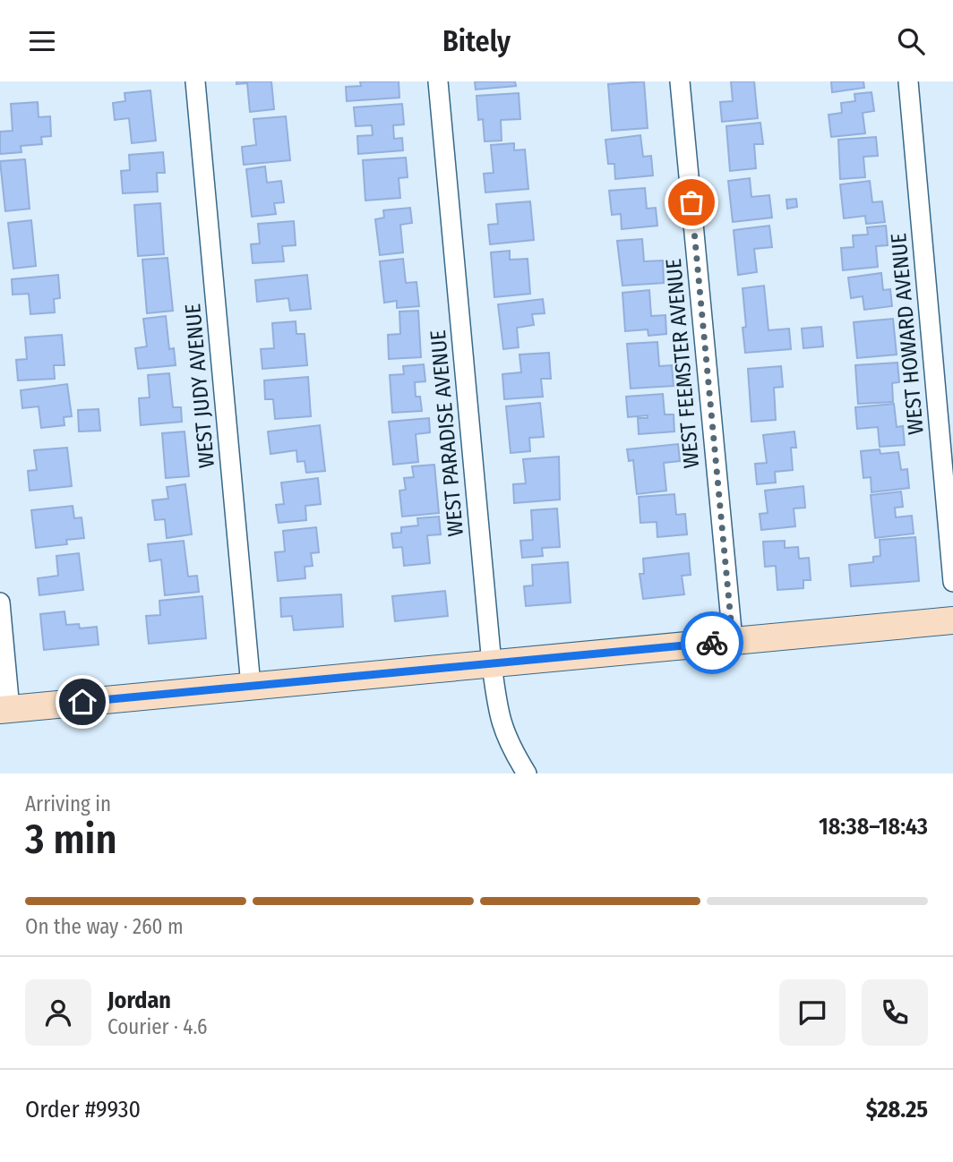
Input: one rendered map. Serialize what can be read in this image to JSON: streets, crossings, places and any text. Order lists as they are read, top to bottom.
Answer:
{
  "streets": {
    "street": [
      "WEST HOWARD AVENUE",
      "WEST FEEMSTER AVENUE",
      "WEST JUDY AVENUE",
      "WEST PARADISE AVENUE"
    ]
  },
  "page": {
    "header": "Bitely",
    "heading": ["3 min", "Arriving in", "18:38–18:43"],
    "panel": [
      "Jordan",
      "Courier · 4.6",
      "Order #9930",
      "$28.25"
    ],
    "bar": "On the way · 260 m"
  }
}
